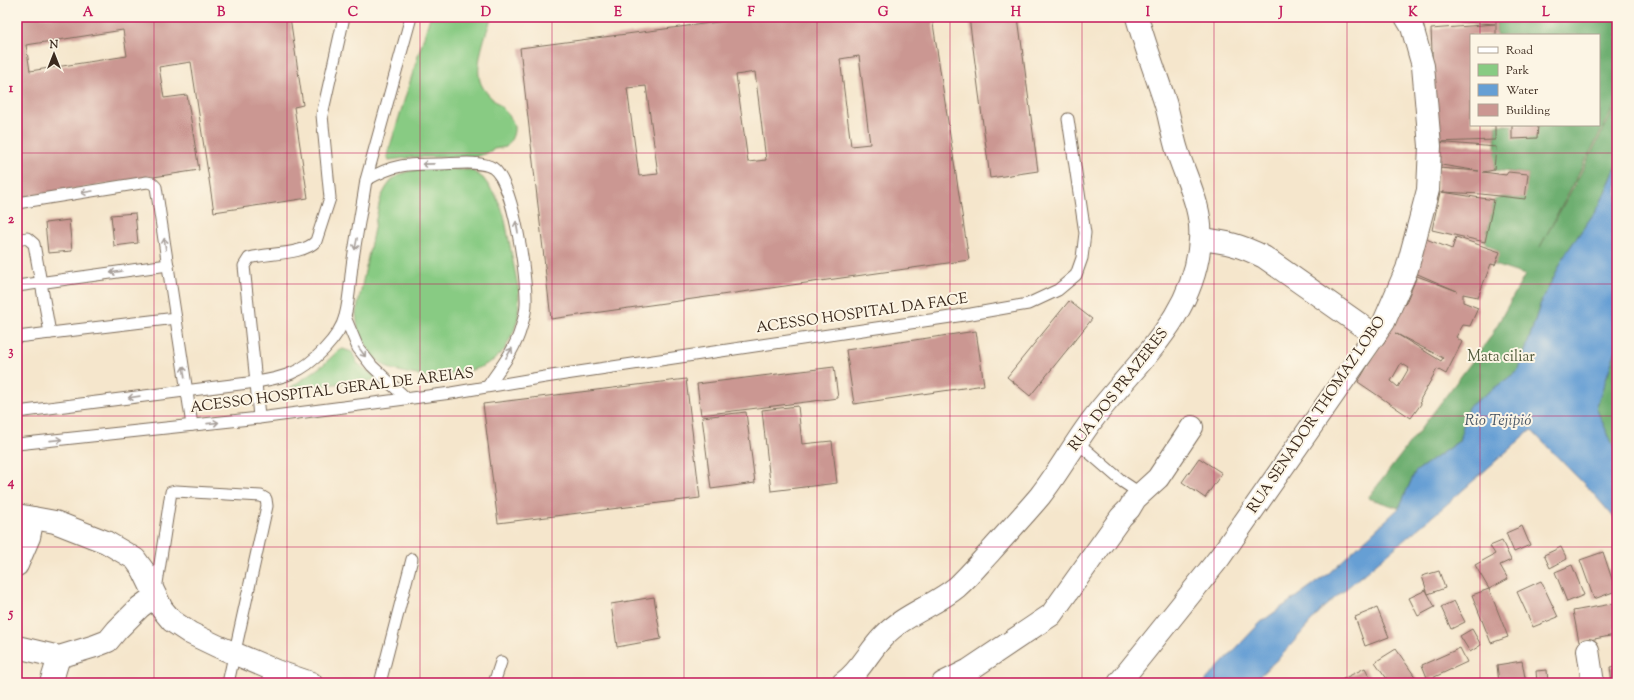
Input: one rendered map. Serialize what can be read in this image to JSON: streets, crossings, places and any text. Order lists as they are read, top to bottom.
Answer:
{
  "streets": {
    "street": ["RUA DOS PRAZERES", "RUA SENADOR THOMAZ LOBO"],
    "lane": ["ACESSO HOSPITAL DA FACE", "ACESSO HOSPITAL GERAL DE AREIAS"]
  },
  "crossings": [
    ["ACESSO HOSPITAL DA FACE", "ACESSO HOSPITAL GERAL DE AREIAS"]
  ],
  "water": ["Rio Tejipió"],
  "parks": ["Mata ciliar"],
  "legend": [
    "Road",
    "Park",
    "Water",
    "Building"
  ],
  "north": "top",
  "grid": {
    "columns": [
      "A",
      "B",
      "C",
      "D",
      "E",
      "F",
      "G",
      "H",
      "I",
      "J",
      "K",
      "L"
    ],
    "rows": [
      "1",
      "2",
      "3",
      "4",
      "5"
    ]
  }
}
